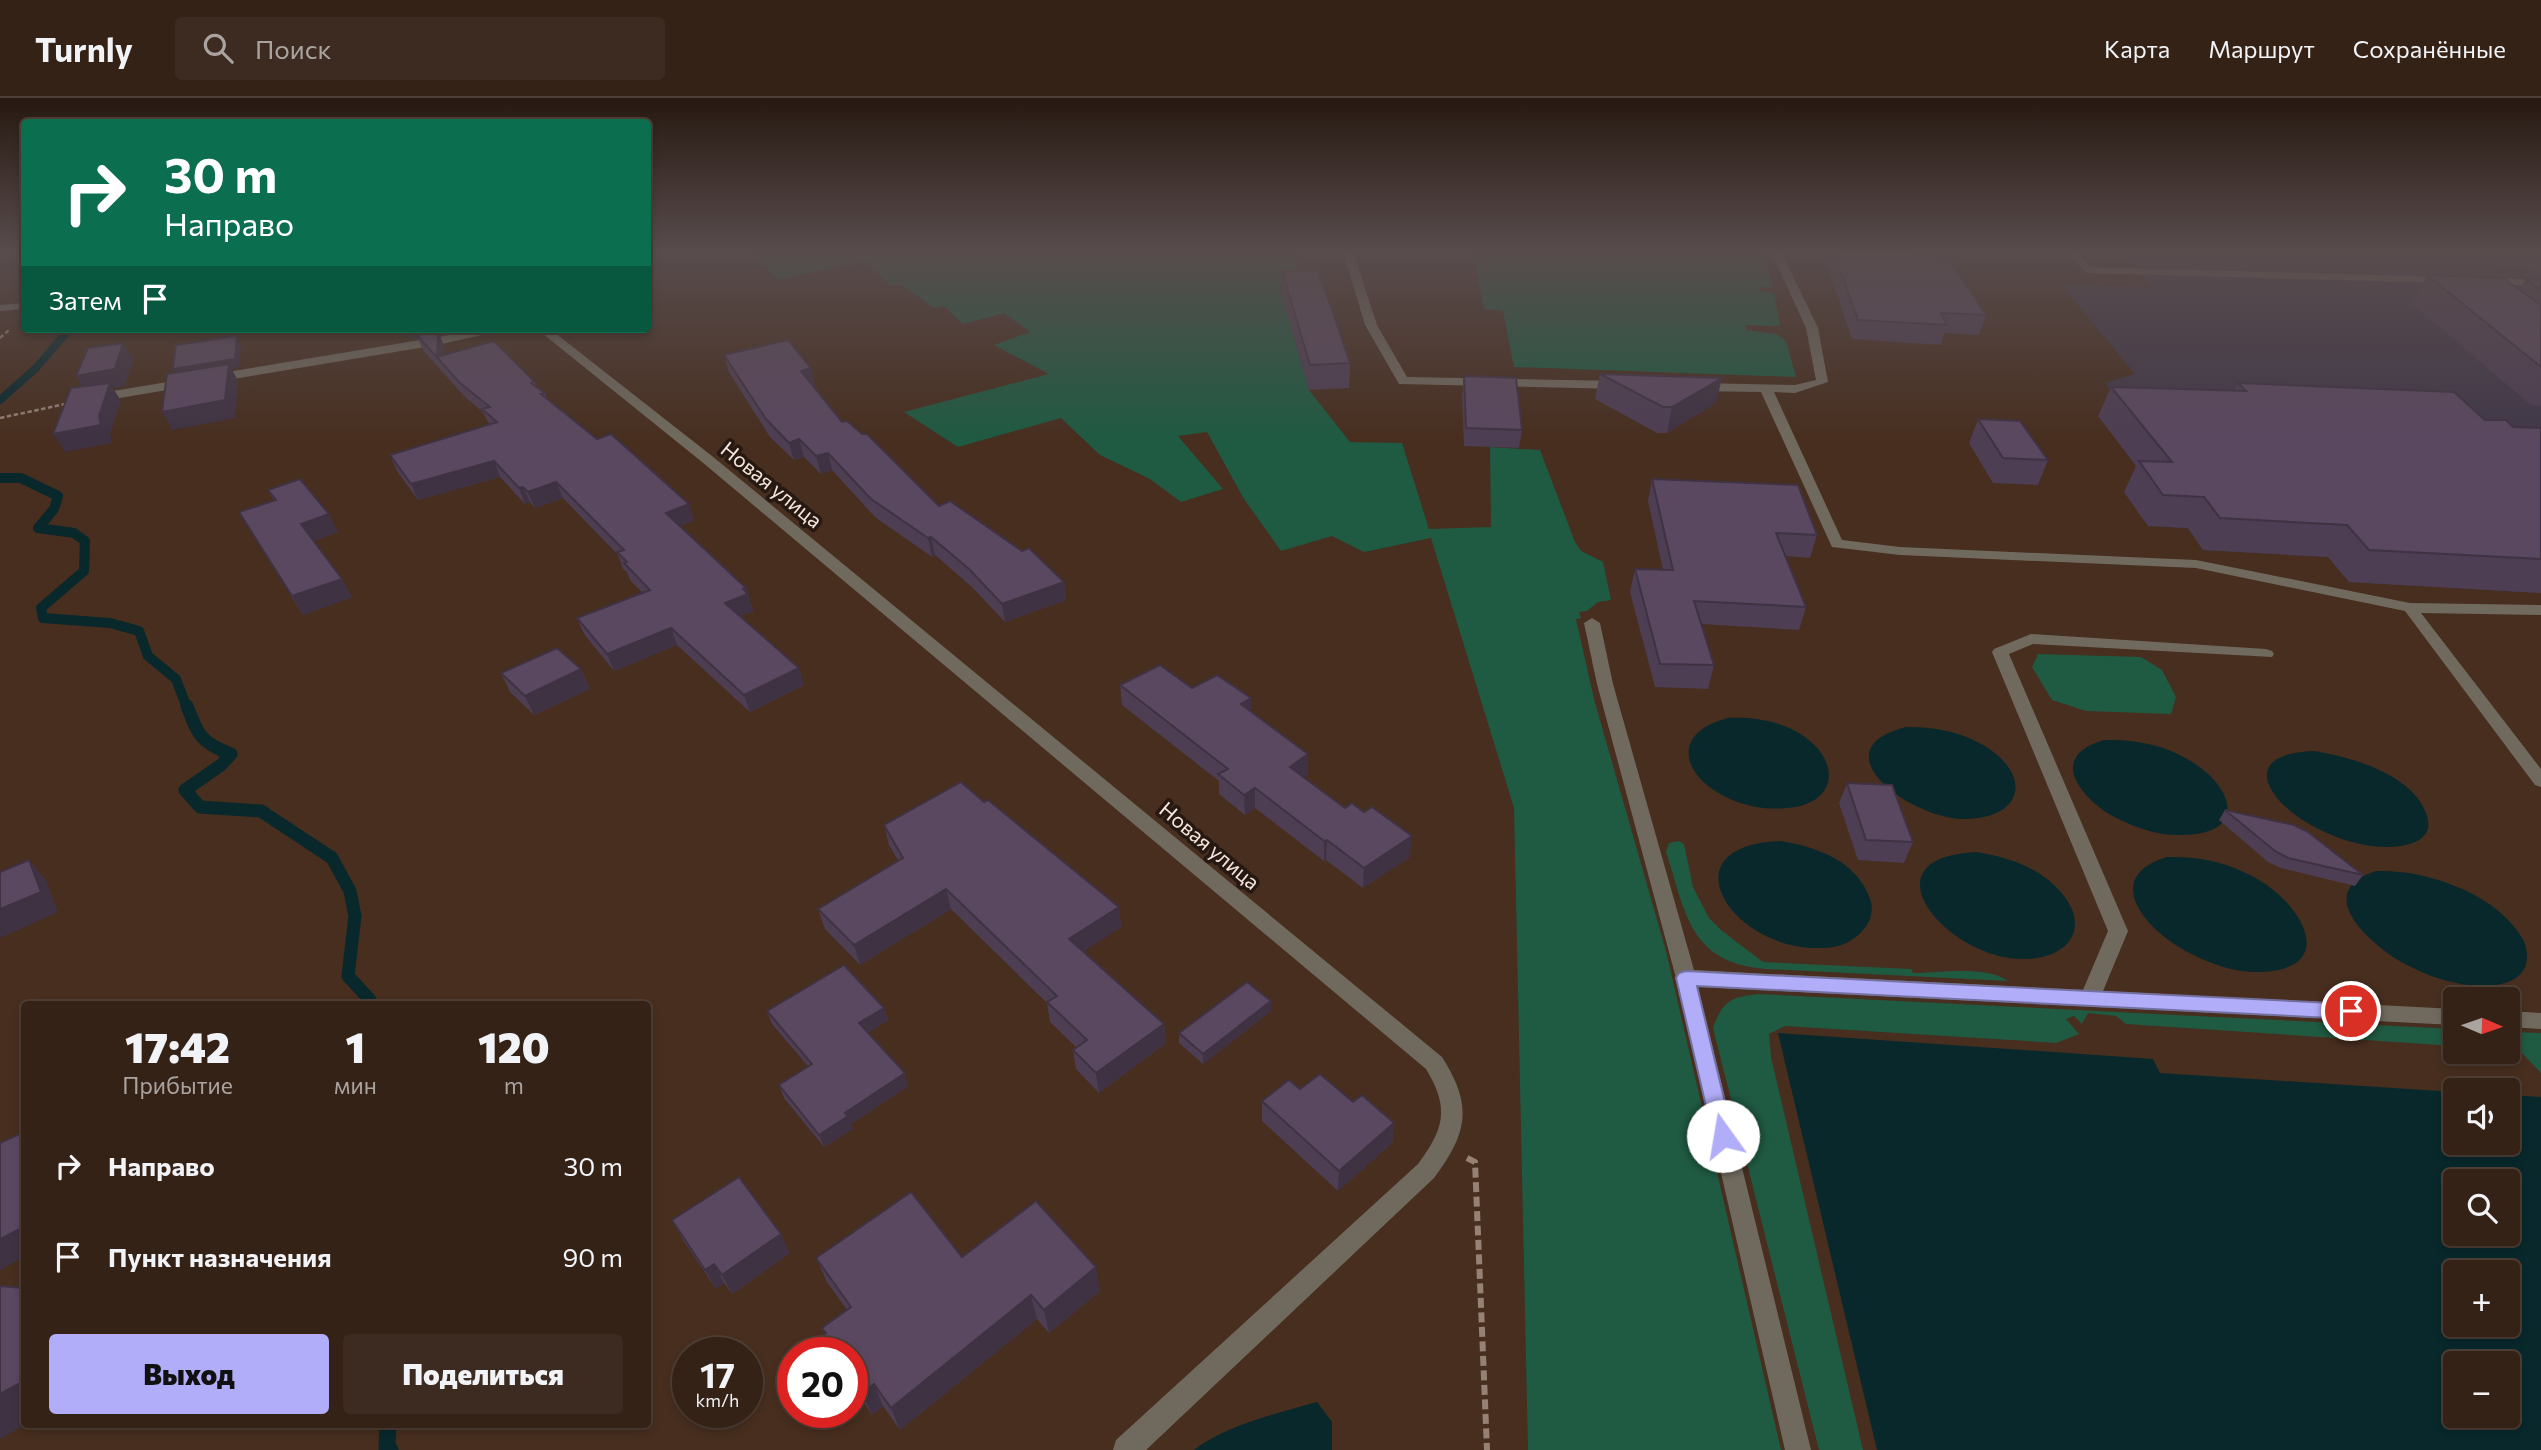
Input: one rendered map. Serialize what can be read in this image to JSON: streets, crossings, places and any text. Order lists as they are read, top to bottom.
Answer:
{
  "streets": {
    "street": ["Новая улица"]
  },
  "north": "right",
  "page": {
    "header": "Turnly",
    "search": "Поиск",
    "nav": ["Карта", "Маршрут", "Сохранённые"],
    "turn": ["30 m", "Направо"],
    "then": "Затем",
    "map_buttons": ["+", "−"],
    "eta": [
      "17:42",
      "Прибытие",
      "1",
      "мин",
      "120",
      "m"
    ],
    "list": [
      {
        "name": "Направо",
        "value": "30 m"
      },
      {
        "name": "Пункт назначения",
        "value": "90 m"
      }
    ],
    "buttons": ["Выход", "Поделиться"],
    "speed": "17 km/h",
    "limit": "20"
  }
}
